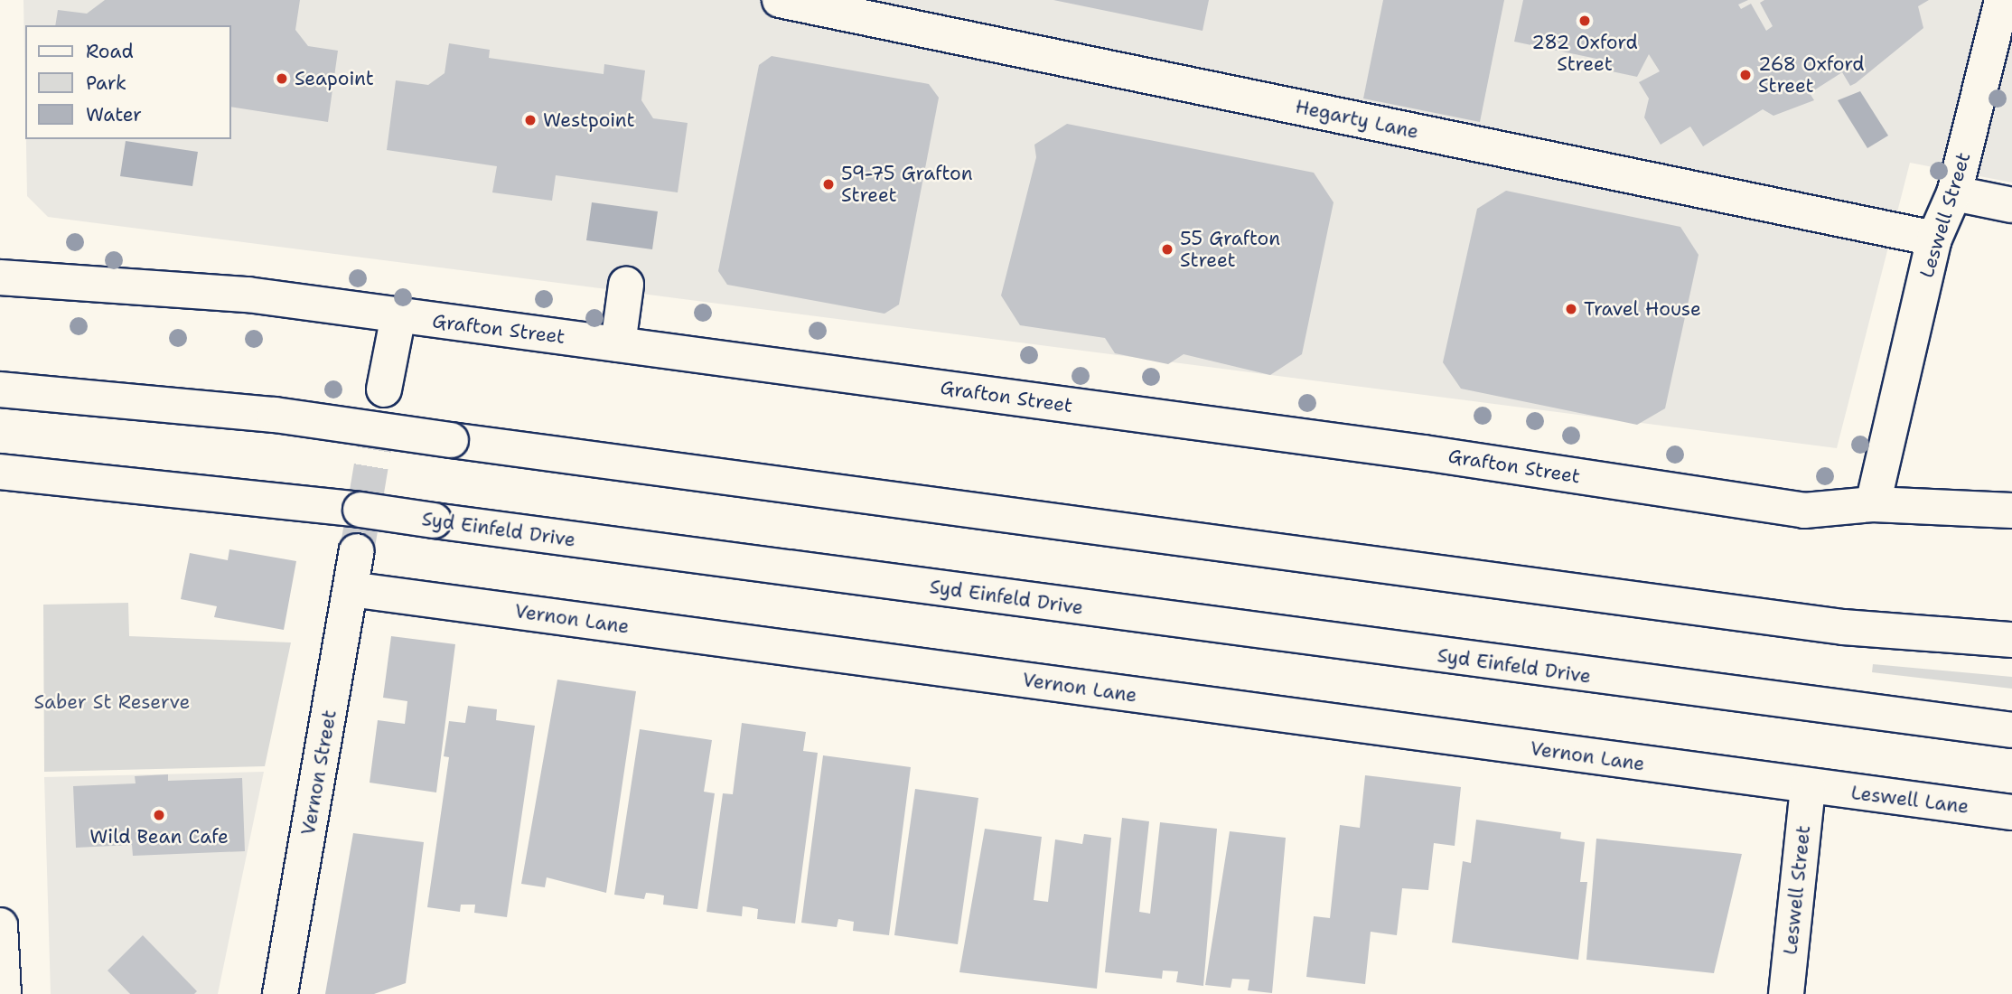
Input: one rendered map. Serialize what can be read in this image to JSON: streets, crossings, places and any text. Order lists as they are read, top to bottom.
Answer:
{
  "streets": {
    "main road": [
      "Hegarty Lane",
      "Leswell Street",
      "Grafton Street",
      "Syd Einfeld Drive",
      "Vernon Lane",
      "Vernon Street",
      "Leswell Lane"
    ]
  },
  "crossings": [
    ["Hegarty Lane", "Leswell Street"],
    ["Leswell Street", "Grafton Street"],
    ["Leswell Street", "Vernon Lane"],
    ["Leswell Street", "Leswell Lane"],
    ["Vernon Lane", "Vernon Street"],
    ["Vernon Lane", "Leswell Lane"]
  ],
  "parks": ["Saber St Reserve"],
  "places": [
    "282 Oxford Street",
    "268 Oxford Street",
    "Seapoint",
    "Westpoint",
    "59-75 Grafton Street",
    "55 Grafton Street",
    "Travel House",
    "Wild Bean Cafe"
  ],
  "legend": ["Road", "Park", "Water"]
}
